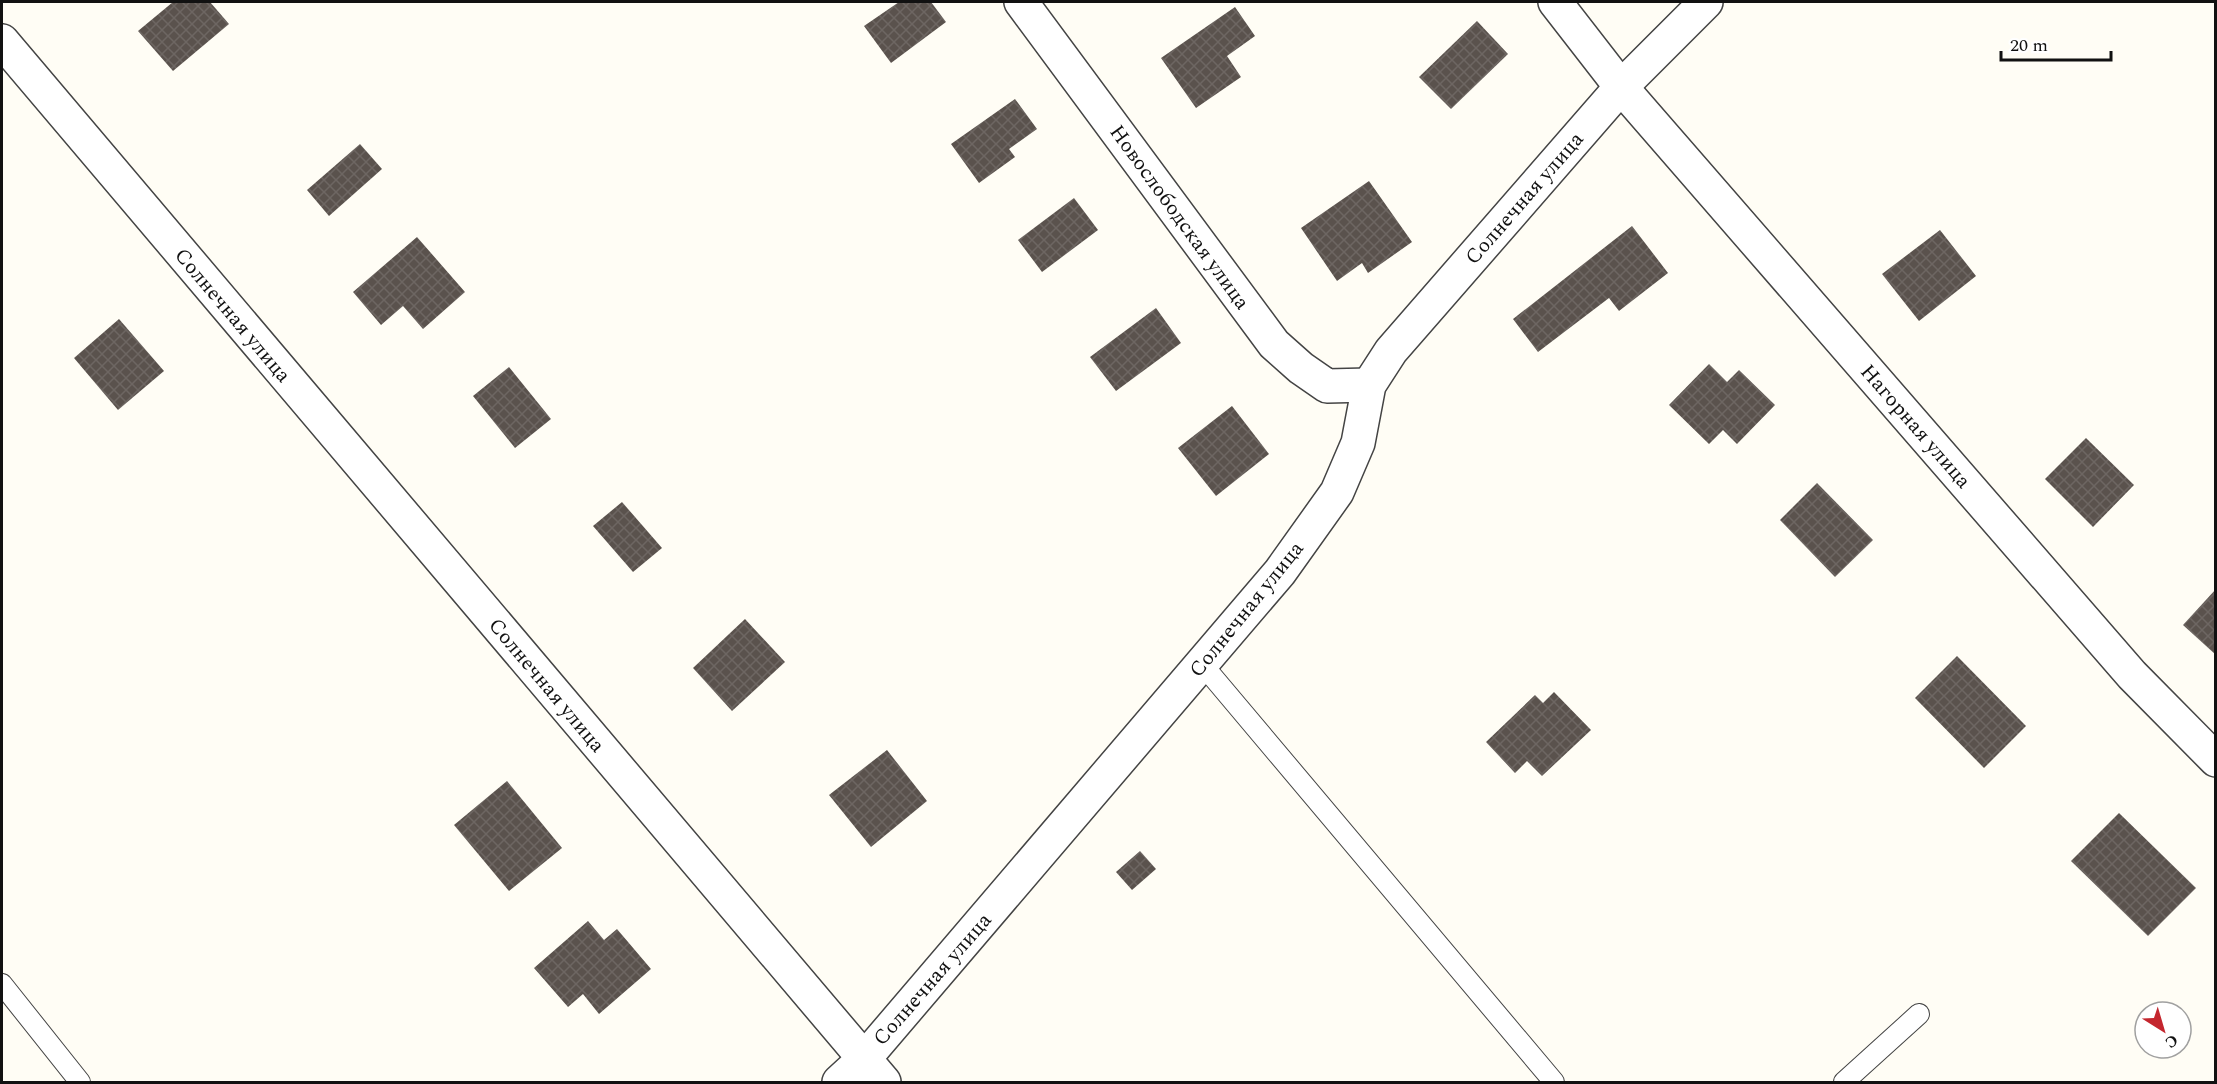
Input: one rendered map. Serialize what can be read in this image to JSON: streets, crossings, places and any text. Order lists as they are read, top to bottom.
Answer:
{
  "streets": {
    "street": ["Солнечная улица", "Новослободская улица", "Нагорная улица"]
  },
  "crossings": [
    ["Солнечная улица", "Новослободская улица"],
    ["Солнечная улица", "Нагорная улица"]
  ],
  "scale_bar": "20 m",
  "north": "bottom right"
}
